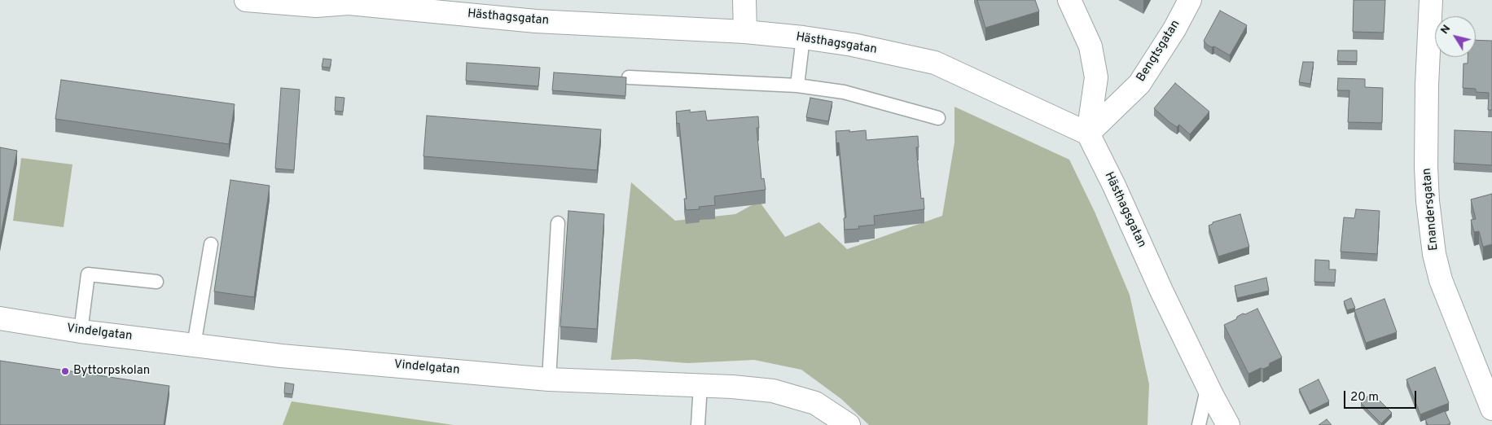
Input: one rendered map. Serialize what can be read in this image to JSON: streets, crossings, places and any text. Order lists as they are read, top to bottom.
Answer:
{
  "streets": {
    "street": [
      "Hästhagsgatan",
      "Bengtsgatan",
      "Enandersgatan",
      "Vindelgatan"
    ]
  },
  "crossings": [
    ["Hästhagsgatan", "Bengtsgatan"]
  ],
  "places": ["Byttorpskolan"],
  "scale_bar": "20 m",
  "north": "top left"
}
